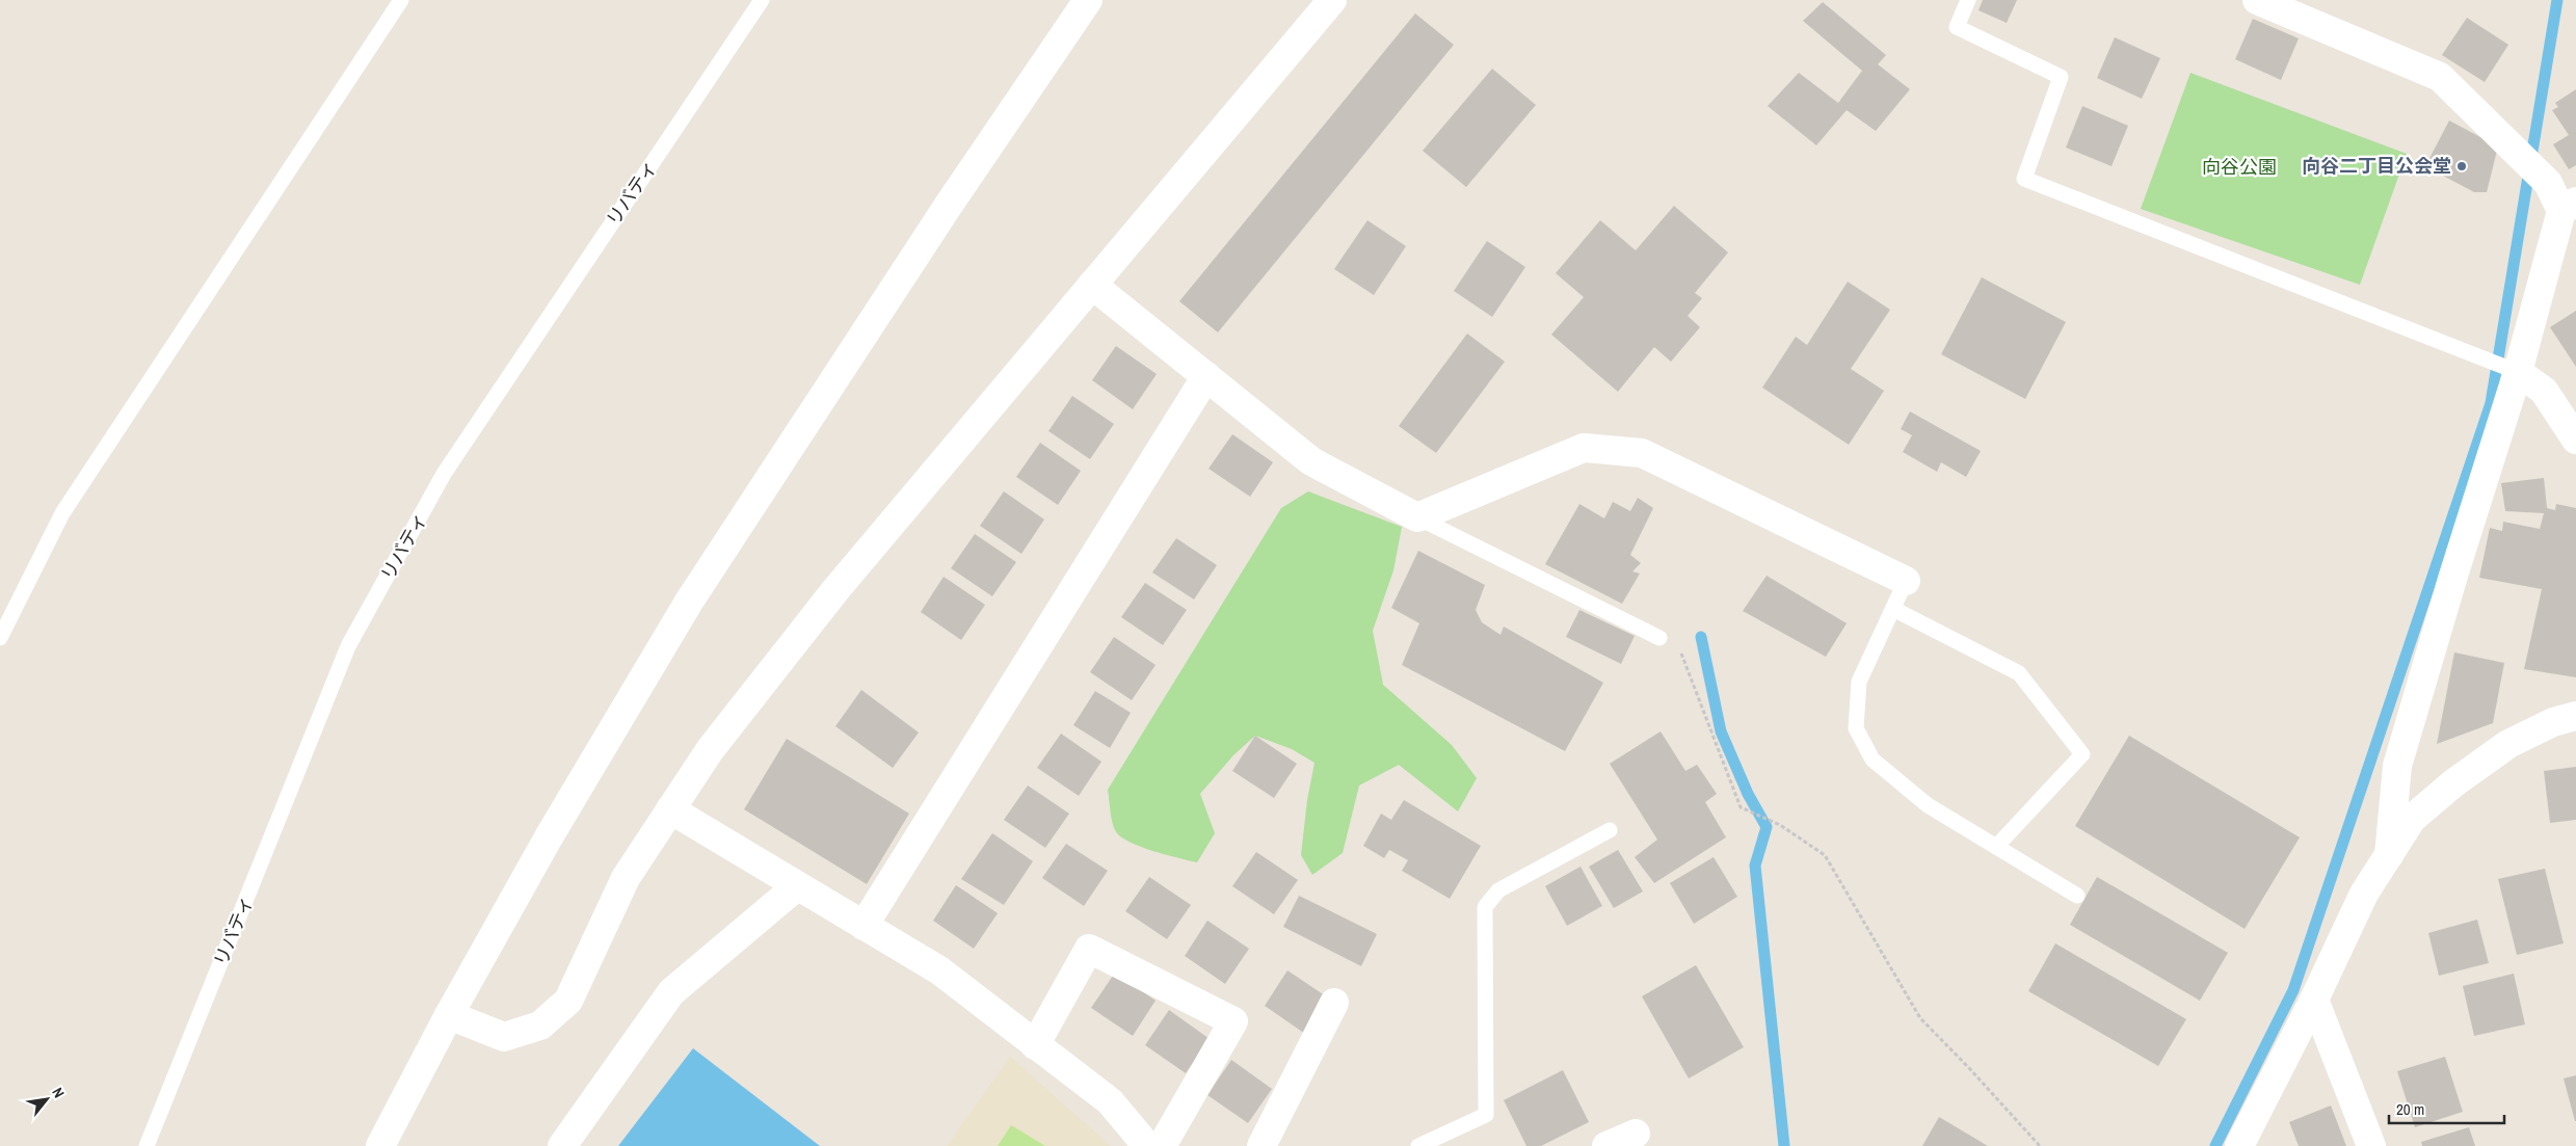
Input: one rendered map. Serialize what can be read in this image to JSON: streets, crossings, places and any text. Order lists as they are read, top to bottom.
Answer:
{
  "streets": {
    "lane": ["リバティ"]
  },
  "parks": ["向谷公園"],
  "places": ["向谷二丁目公会堂"],
  "scale_bar": "20 m",
  "north": "top right"
}
